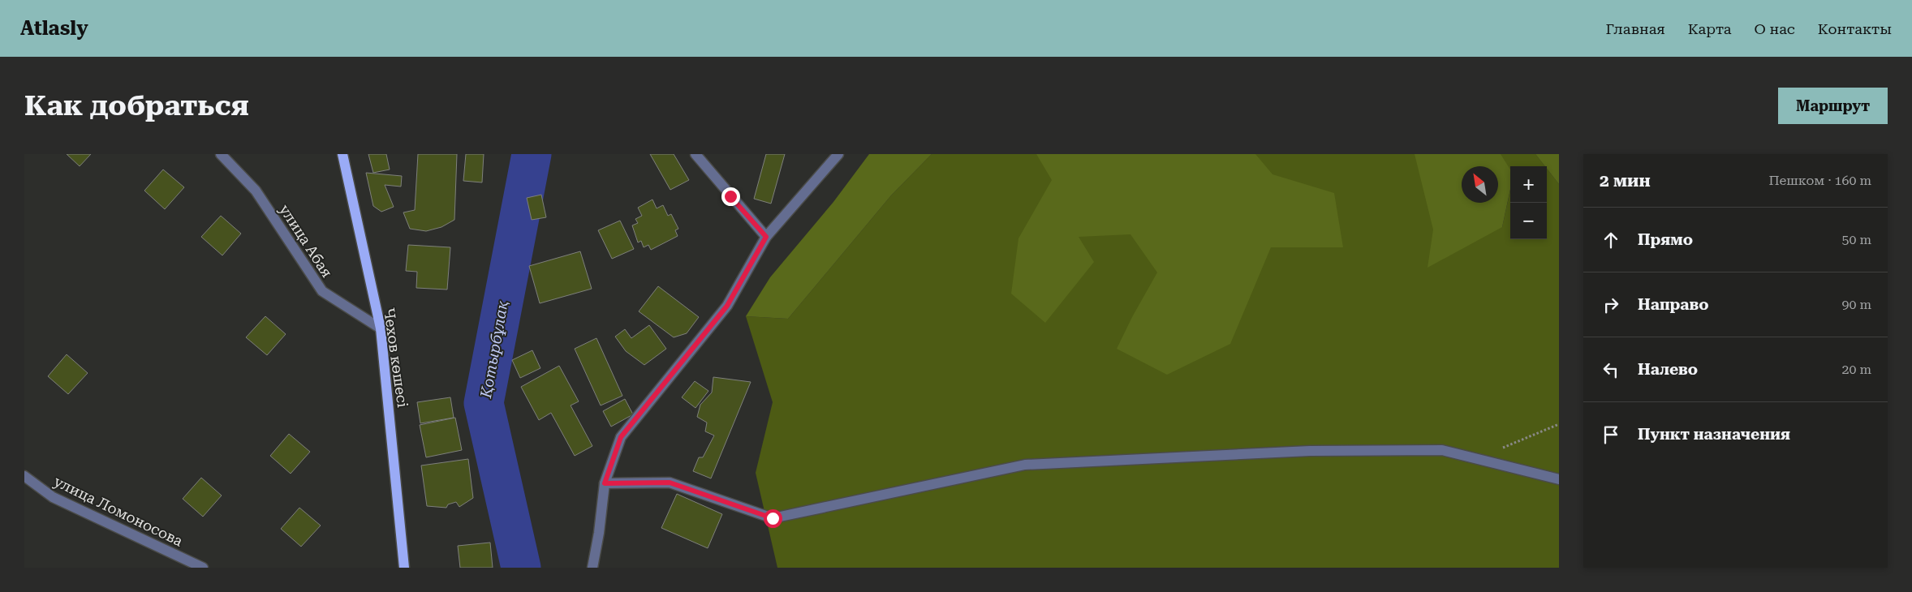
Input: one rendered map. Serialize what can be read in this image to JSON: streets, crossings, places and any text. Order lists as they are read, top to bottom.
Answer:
{
  "streets": {
    "main road": ["Чехов көшесі"],
    "street": ["улица Абая", "улица Ломоносова"]
  },
  "crossings": [
    ["улица Абая", "Чехов көшесі"]
  ],
  "water": ["Қотырбұлақ"],
  "north": "top left",
  "page": {
    "header": "Atlasly",
    "nav": [
      "Главная",
      "Карта",
      "О нас",
      "Контакты"
    ],
    "buttons": "Маршрут",
    "title": "Как добраться",
    "heading": ["2 мин", "Пешком · 160 m"],
    "map_buttons": ["+", "−"],
    "list": [
      ["Прямо", "50 m"],
      ["Направо", "90 m"],
      ["Налево", "20 m"],
      "Пункт назначения"
    ]
  }
}
